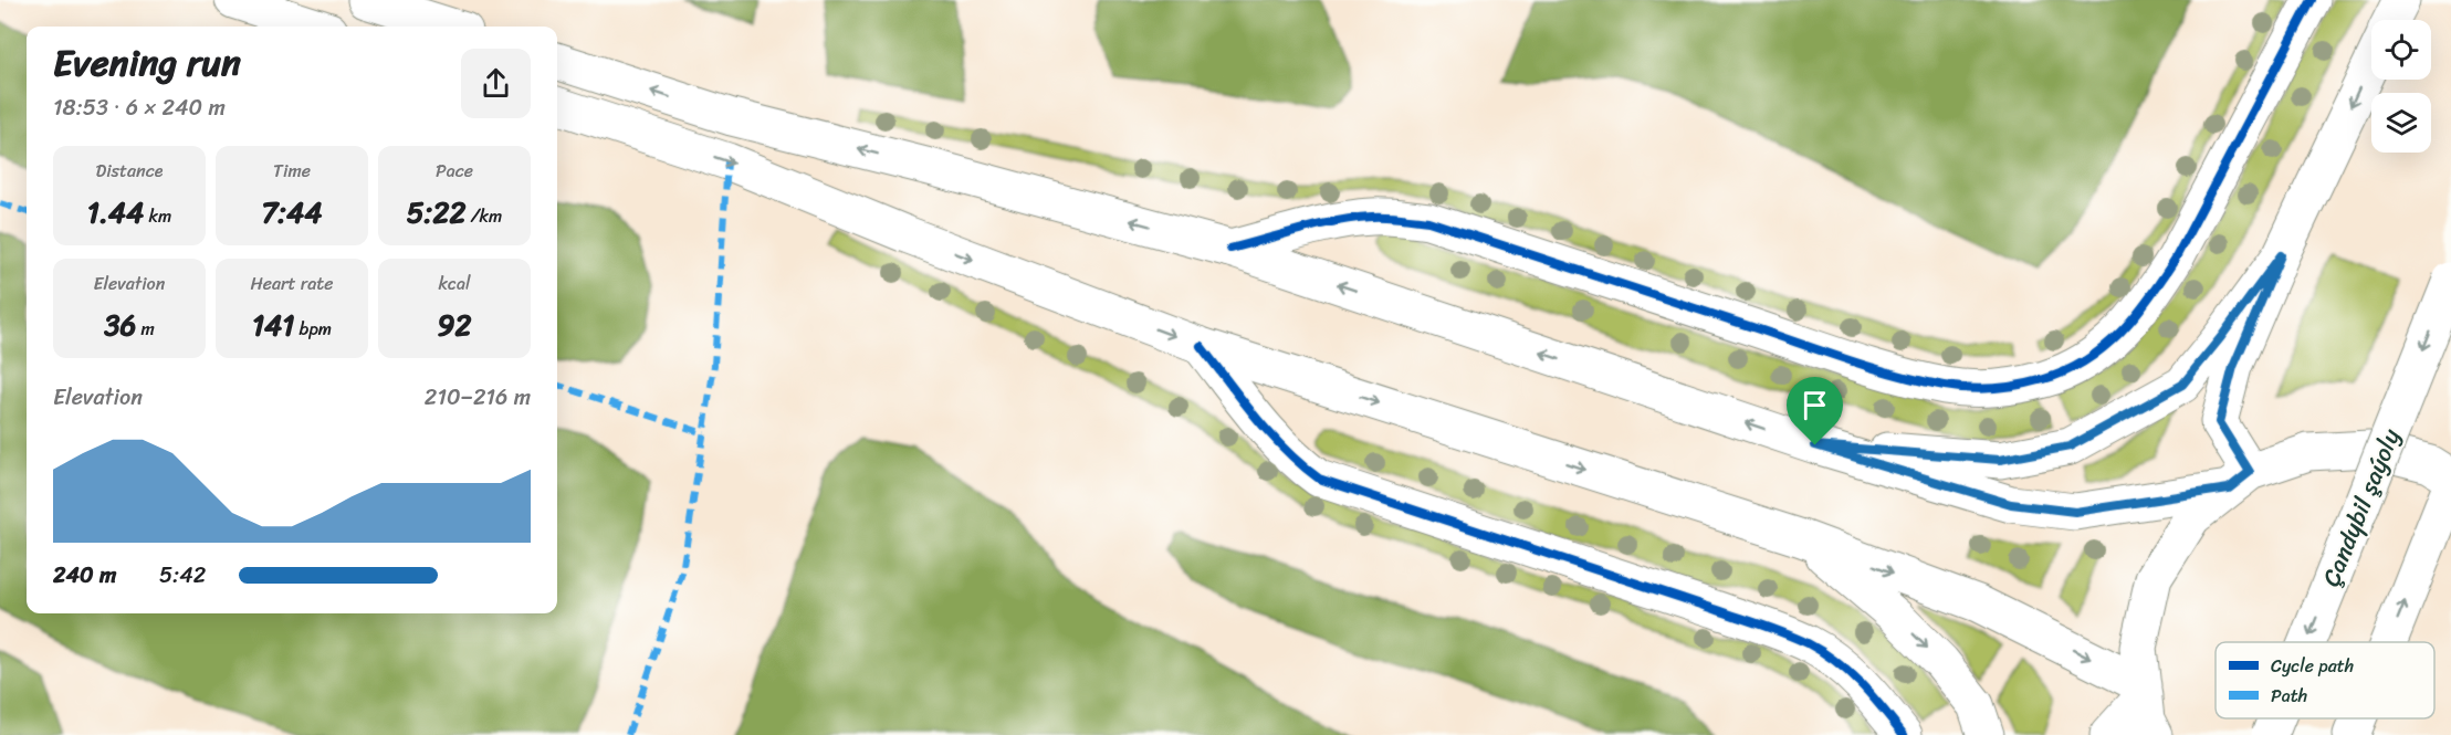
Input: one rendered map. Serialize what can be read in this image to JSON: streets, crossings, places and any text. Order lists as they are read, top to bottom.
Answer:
{
  "streets": {
    "main road": ["Çandybil şaýoly"]
  },
  "legend": ["Cycle path", "Path"],
  "page": {
    "heading": ["Evening run", "18:53 · 6 × 240 m"],
    "stats": [
      ["Distance", "1.44 km"],
      ["Time", "7:44"],
      ["Pace", "5:22 /km"],
      ["Elevation", "36 m"],
      ["Heart rate", "141 bpm"],
      ["kcal", "92"]
    ],
    "chart": ["Elevation", "210–216 m"],
    "list": [
      {
        "name": "240 m",
        "note": "5:42"
      }
    ]
  }
}
